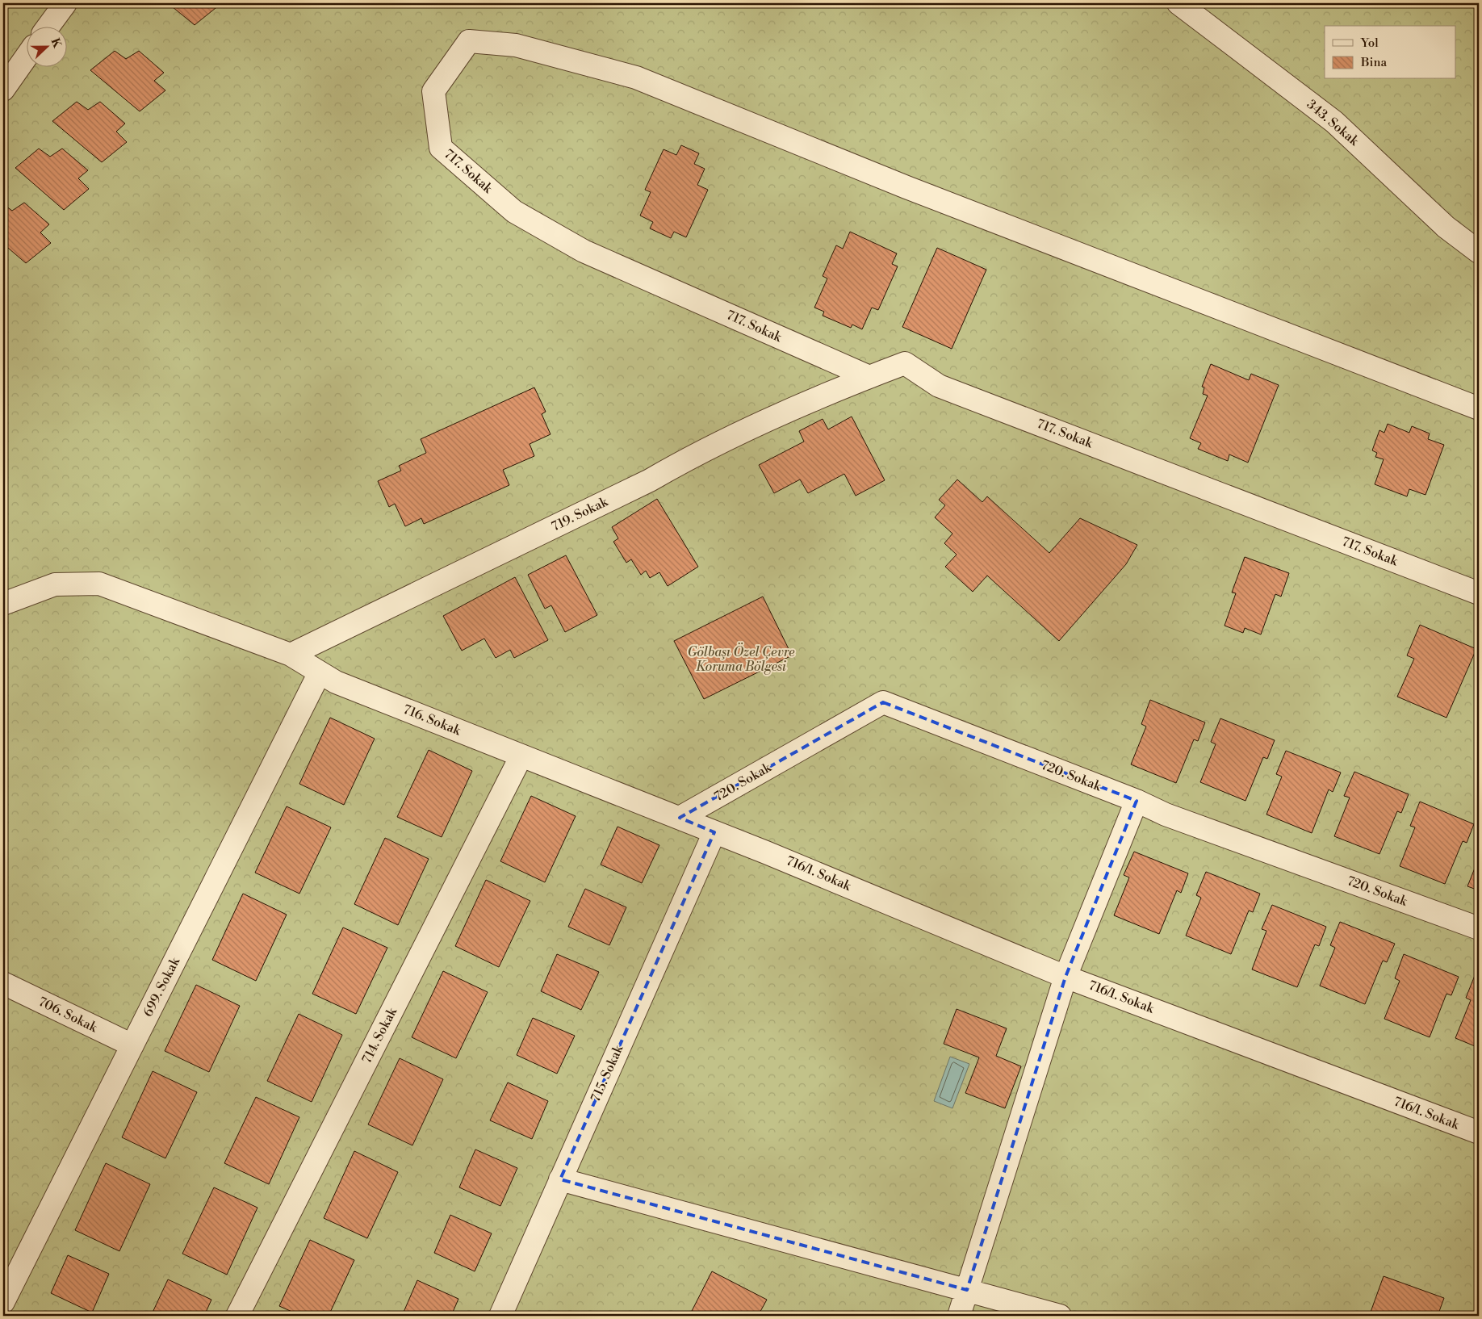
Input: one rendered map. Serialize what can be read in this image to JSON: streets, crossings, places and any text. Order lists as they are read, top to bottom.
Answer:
{
  "streets": {
    "street": [
      "343. Sokak",
      "717. Sokak",
      "719. Sokak",
      "716. Sokak",
      "720. Sokak",
      "716/1. Sokak",
      "699. Sokak",
      "706. Sokak",
      "714. Sokak",
      "715. Sokak"
    ]
  },
  "crossings": [
    ["717. Sokak", "719. Sokak"],
    ["719. Sokak", "716. Sokak"],
    ["716. Sokak", "720. Sokak"],
    ["716. Sokak", "716/1. Sokak"],
    ["716. Sokak", "699. Sokak"],
    ["716. Sokak", "714. Sokak"],
    ["716. Sokak", "715. Sokak"],
    ["699. Sokak", "706. Sokak"]
  ],
  "parks": ["Gölbaşı Özel Çevre Koruma Bölgesi"],
  "legend": ["Yol", "Bina"],
  "north": "right"
}
